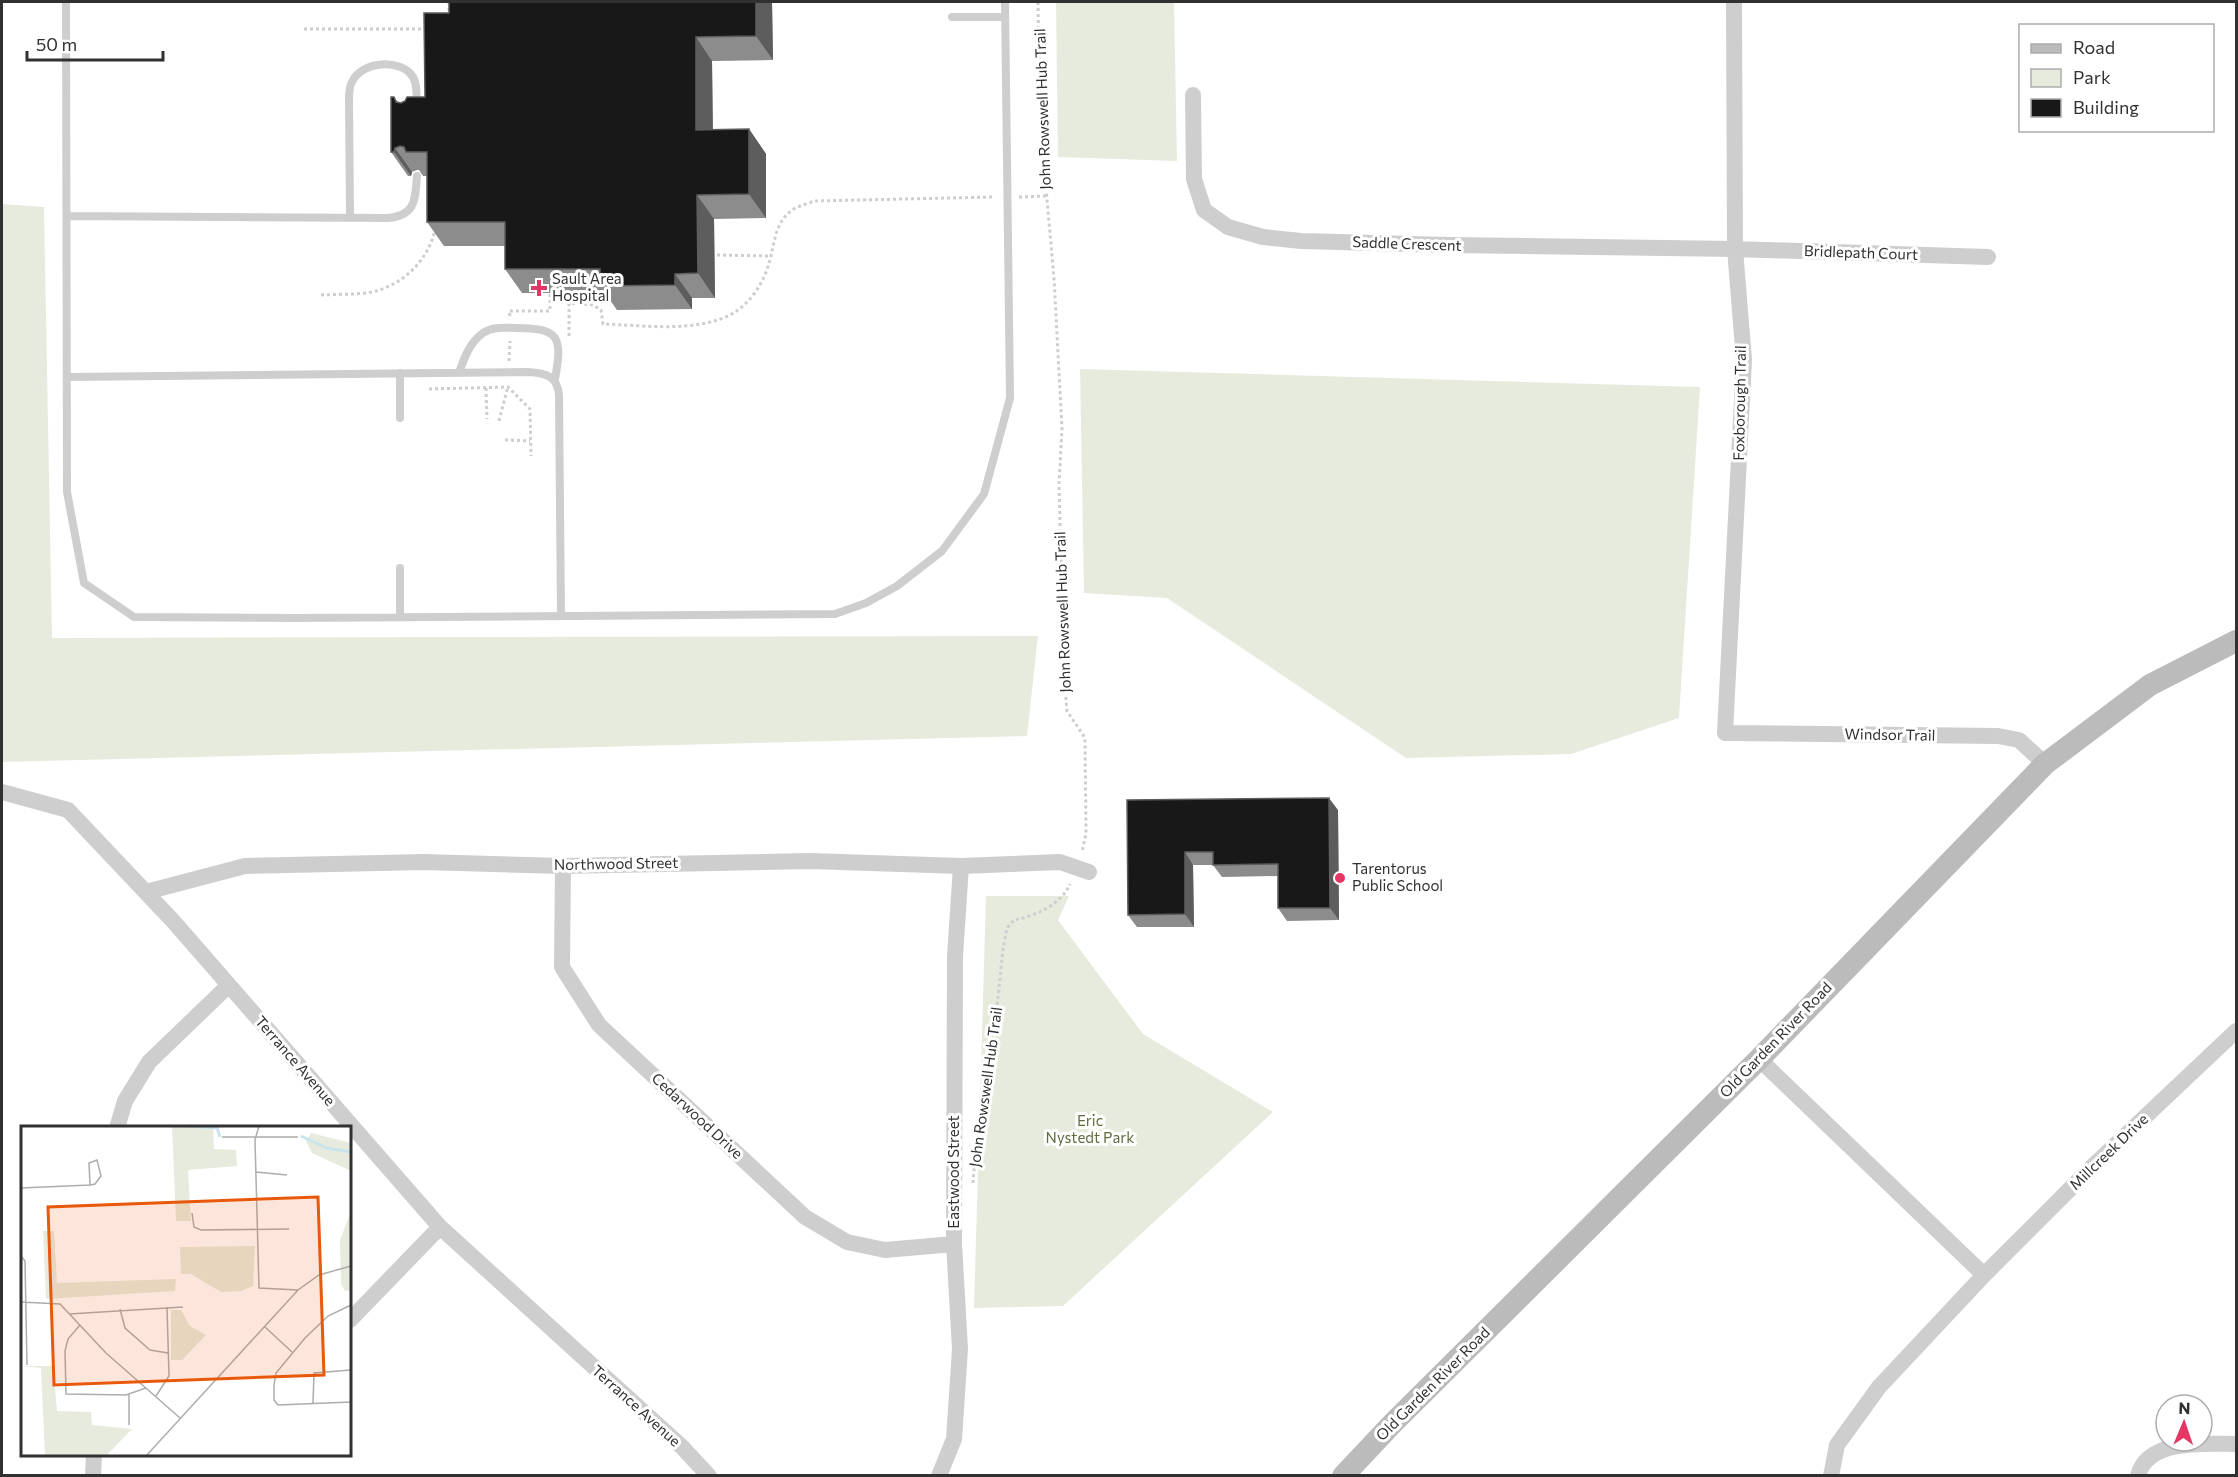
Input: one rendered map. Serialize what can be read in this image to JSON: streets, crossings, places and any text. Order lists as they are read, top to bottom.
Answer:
{
  "streets": {
    "main road": ["Old Garden River Road"],
    "street": [
      "Saddle Crescent",
      "Bridlepath Court",
      "Foxborough Trail",
      "Windsor Trail",
      "Northwood Street",
      "Terrance Avenue",
      "Cedarwood Drive",
      "Millcreek Drive",
      "Eastwood Street"
    ],
    "path": ["John Rowswell Hub Trail"]
  },
  "crossings": [
    ["John Rowswell Hub Trail", "Northwood Street"],
    ["Saddle Crescent", "Bridlepath Court"],
    ["Saddle Crescent", "Foxborough Trail"],
    ["Bridlepath Court", "Foxborough Trail"],
    ["Foxborough Trail", "Windsor Trail"],
    ["Windsor Trail", "Old Garden River Road"],
    ["Northwood Street", "Terrance Avenue"],
    ["Northwood Street", "Cedarwood Drive"],
    ["Northwood Street", "Eastwood Street"],
    ["Cedarwood Drive", "Eastwood Street"]
  ],
  "parks": ["Eric Nystedt Park"],
  "places": {
    "health": ["Sault Area Hospital"],
    "other": ["Tarentorus Public School"]
  },
  "legend": ["Road", "Park", "Building"],
  "scale_bar": "50 m",
  "north": "top"
}
